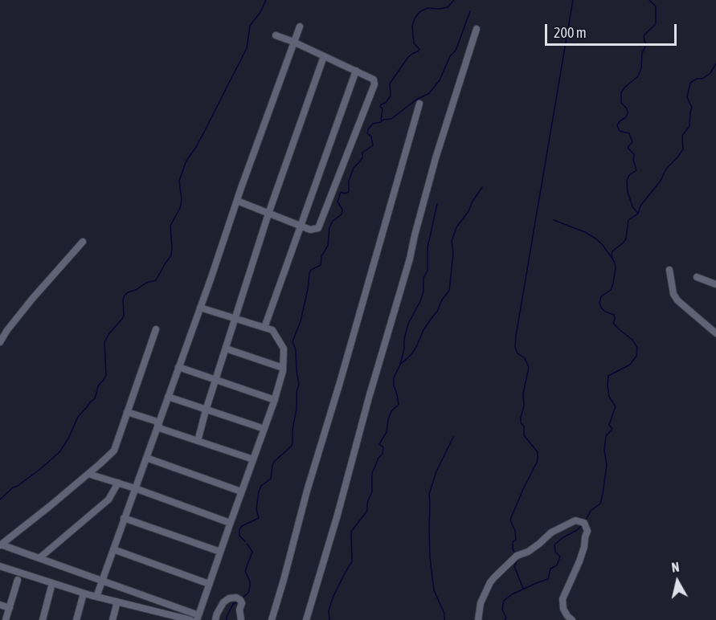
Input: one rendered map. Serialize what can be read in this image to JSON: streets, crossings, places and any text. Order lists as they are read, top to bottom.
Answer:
{
  "scale_bar": "200 m",
  "north": "top"
}
